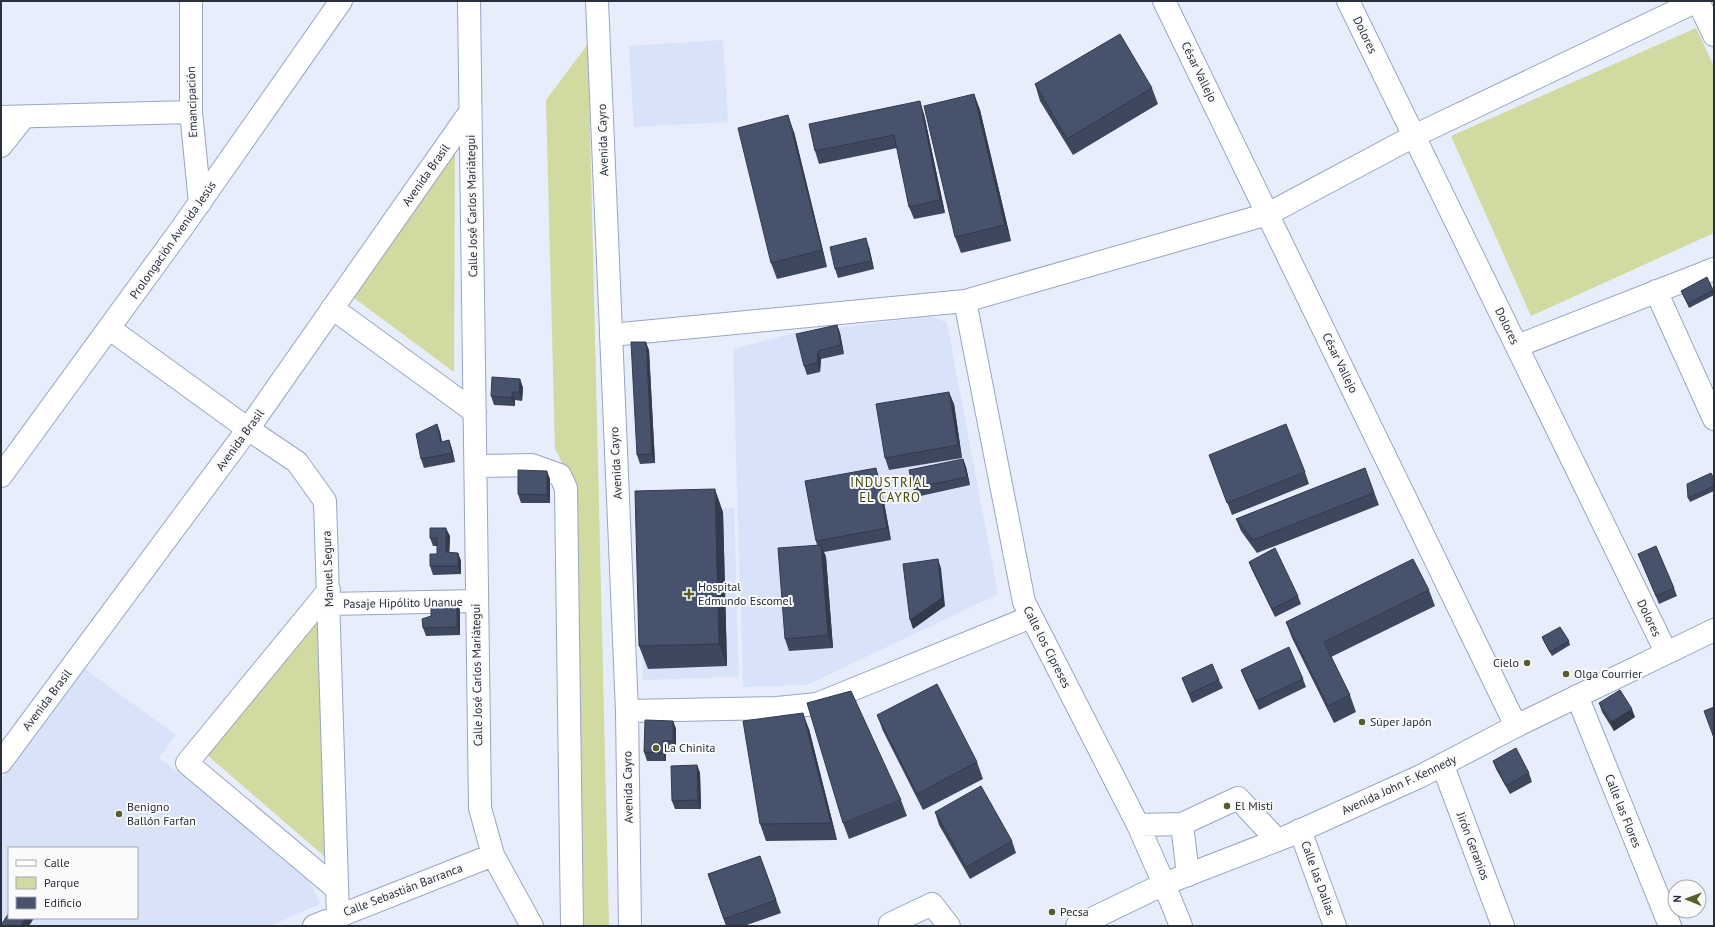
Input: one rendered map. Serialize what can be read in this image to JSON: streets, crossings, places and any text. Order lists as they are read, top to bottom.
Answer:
{
  "streets": {
    "street": [
      "Dolores",
      "César Vallejo",
      "Emancipación",
      "Avenida Cayro",
      "Avenida Brasil",
      "Calle José Carlos Mariátegui",
      "Prolongación Avenida Jesús",
      "Manuel Segura",
      "Pasaje Hipólito Unanue",
      "Calle los Cipreses",
      "Avenida John F. Kennedy",
      "Calle las Flores",
      "Jirón Geranios",
      "Calle las Dalias",
      "Calle Sebastián Barranca"
    ]
  },
  "crossings": [
    ["Dolores", "Avenida John F. Kennedy"],
    ["César Vallejo", "Avenida John F. Kennedy"],
    ["Emancipación", "Prolongación Avenida Jesús"],
    ["Avenida Brasil", "Calle José Carlos Mariátegui"],
    ["Avenida Brasil", "Manuel Segura"],
    ["Calle José Carlos Mariátegui", "Pasaje Hipólito Unanue"],
    ["Calle José Carlos Mariátegui", "Calle Sebastián Barranca"],
    ["Prolongación Avenida Jesús", "Manuel Segura"],
    ["Manuel Segura", "Pasaje Hipólito Unanue"],
    ["Manuel Segura", "Calle Sebastián Barranca"],
    ["Calle los Cipreses", "Avenida John F. Kennedy"],
    ["Avenida John F. Kennedy", "Calle las Flores"],
    ["Avenida John F. Kennedy", "Jirón Geranios"],
    ["Avenida John F. Kennedy", "Calle las Dalias"]
  ],
  "districts": ["INDUSTRIAL EL CAYRO"],
  "places": {
    "health": ["Hospital Edmundo Escomel"],
    "other": [
      "Cielo",
      "Olga Courrier",
      "Súper Japón",
      "La Chinita",
      "El Misti",
      "Benigno Ballón Farfan",
      "Pecsa"
    ]
  },
  "legend": ["Calle", "Parque", "Edificio"],
  "north": "left"
}
